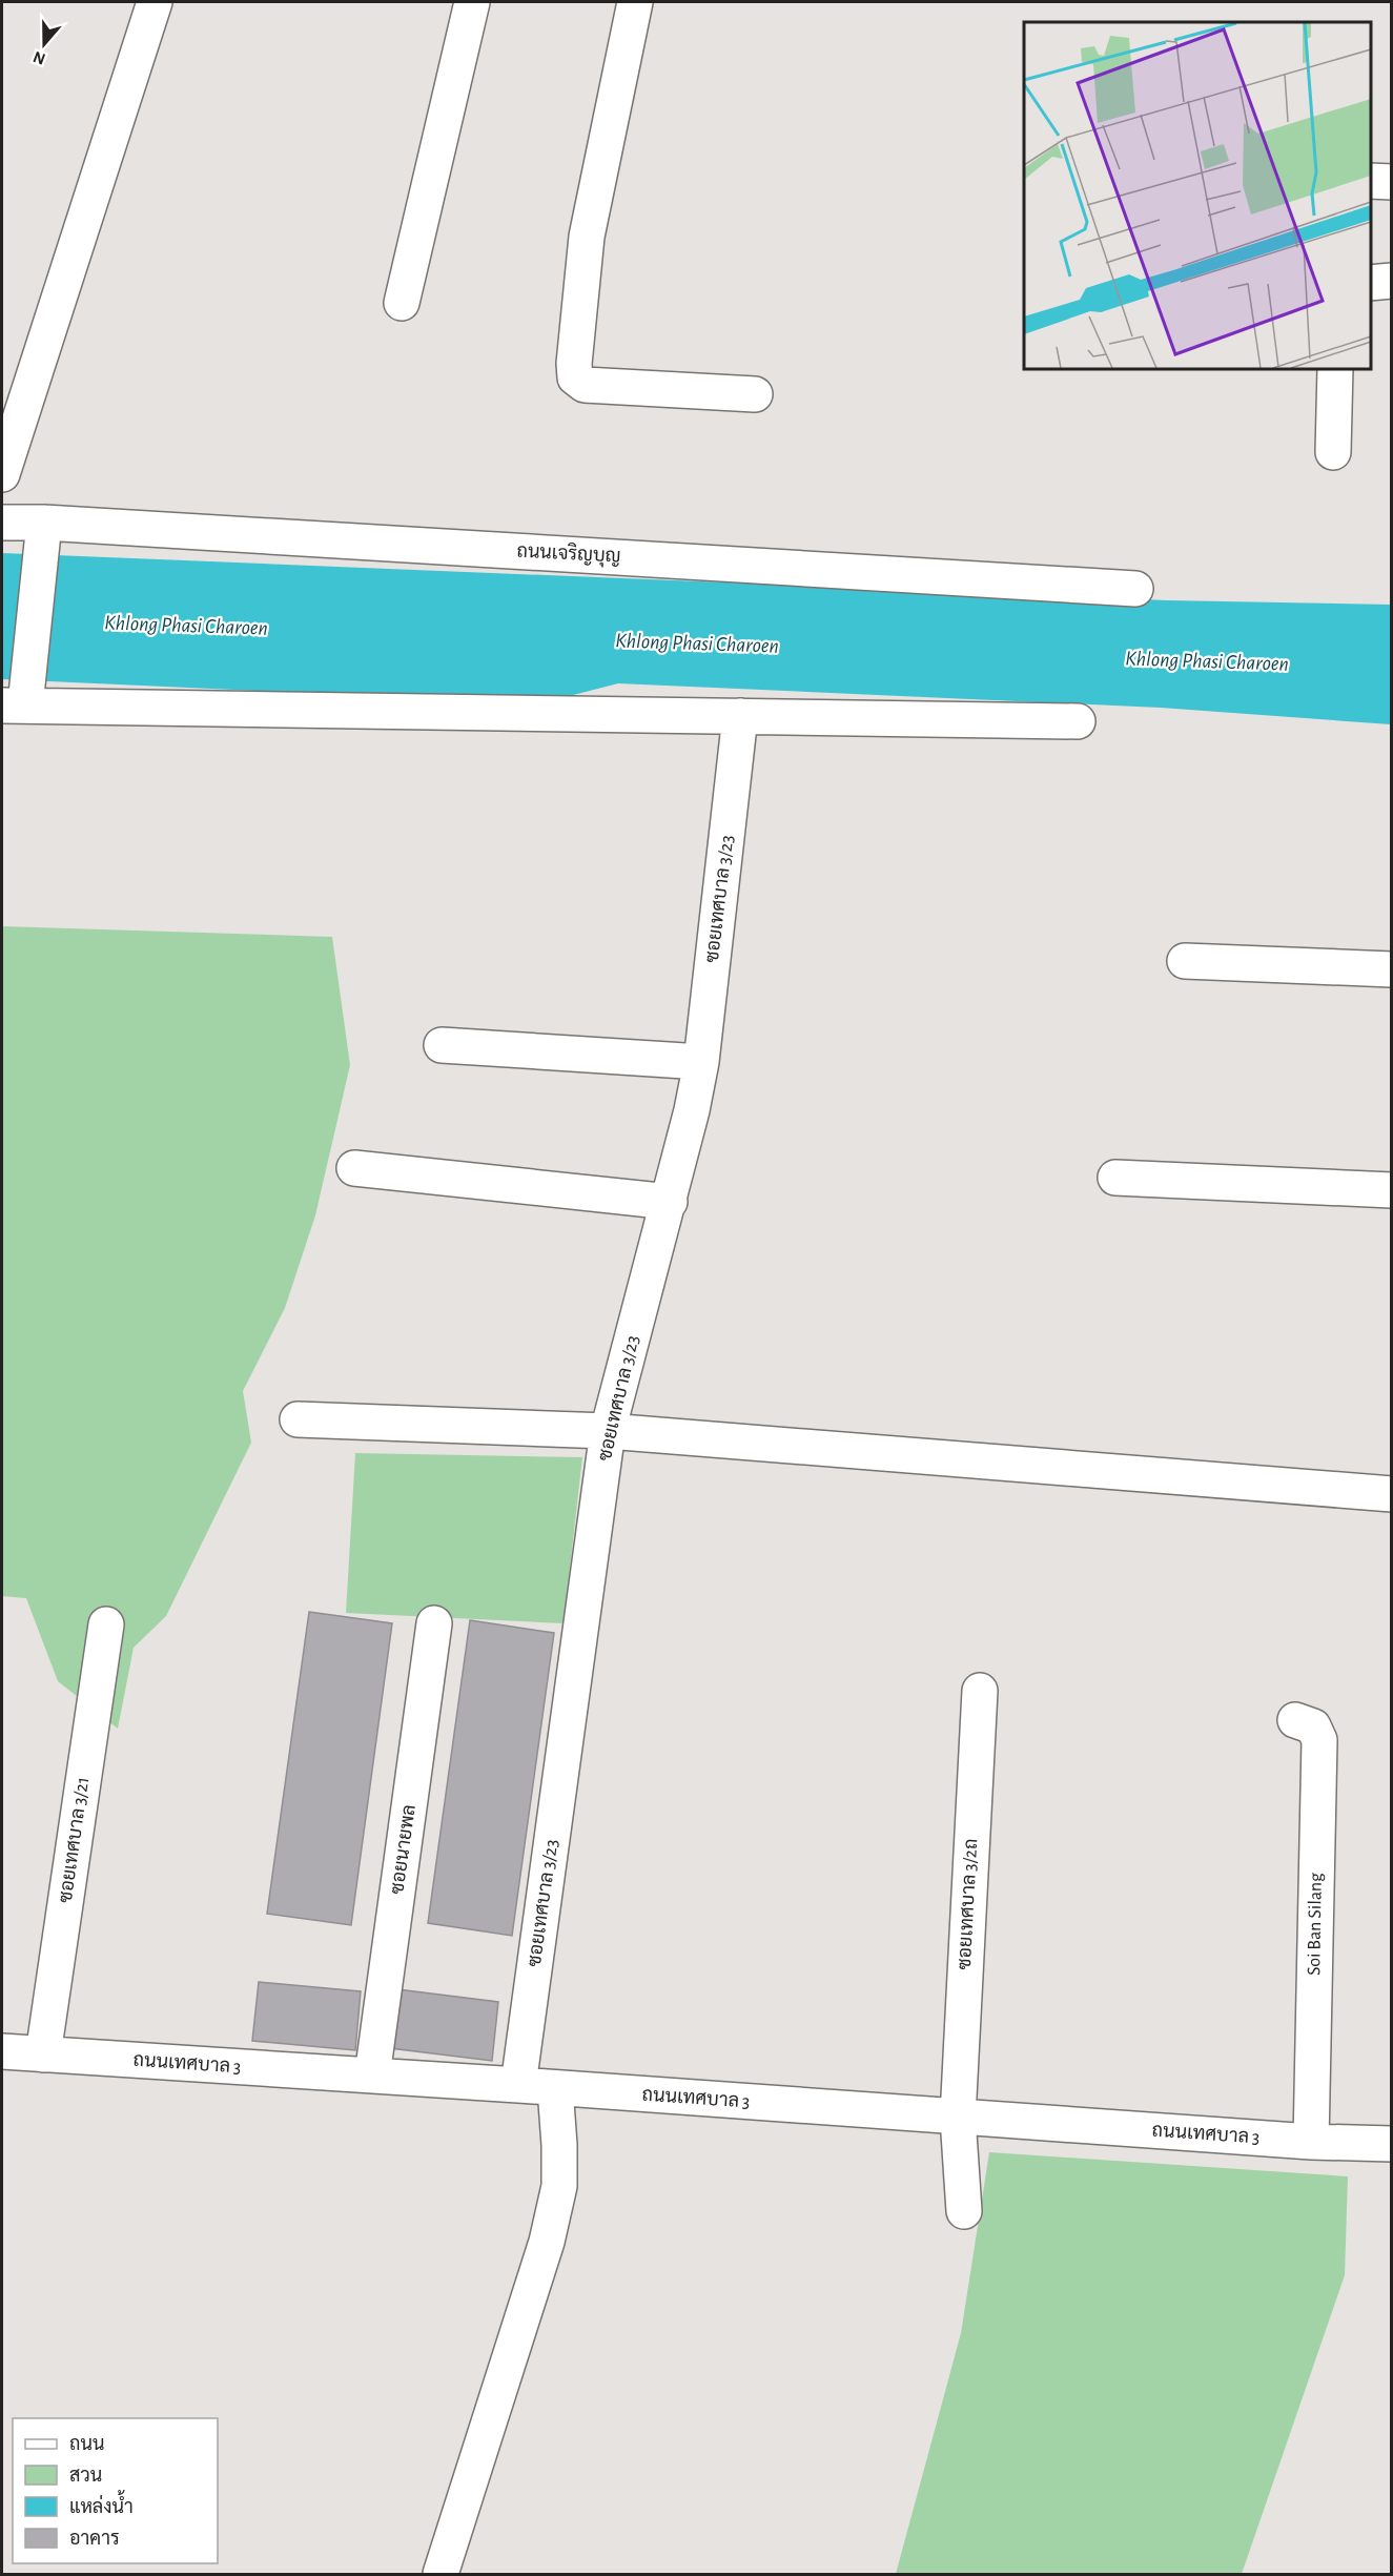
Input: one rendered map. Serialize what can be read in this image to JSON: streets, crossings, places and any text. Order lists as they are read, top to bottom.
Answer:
{
  "streets": {
    "street": [
      "ถนนเจริญบุญ",
      "ซอยเทศบาล 3/23",
      "ซอยเทศบาล 3/21",
      "ซอยนายพล",
      "ซอยเทศบาล 3/2ถ",
      "Soi Ban Silang",
      "ถนนเทศบาล 3"
    ]
  },
  "crossings": [
    ["ซอยเทศบาล 3/23", "ถนนเทศบาล 3"],
    ["ซอยเทศบาล 3/21", "ถนนเทศบาล 3"],
    ["ซอยนายพล", "ถนนเทศบาล 3"],
    ["ซอยเทศบาล 3/2ถ", "ถนนเทศบาล 3"],
    ["Soi Ban Silang", "ถนนเทศบาล 3"]
  ],
  "water": ["Khlong Phasi Charoen"],
  "legend": [
    "ถนน",
    "สวน",
    "แหล่งน้ำ",
    "อาคาร"
  ],
  "north": "bottom"
}
